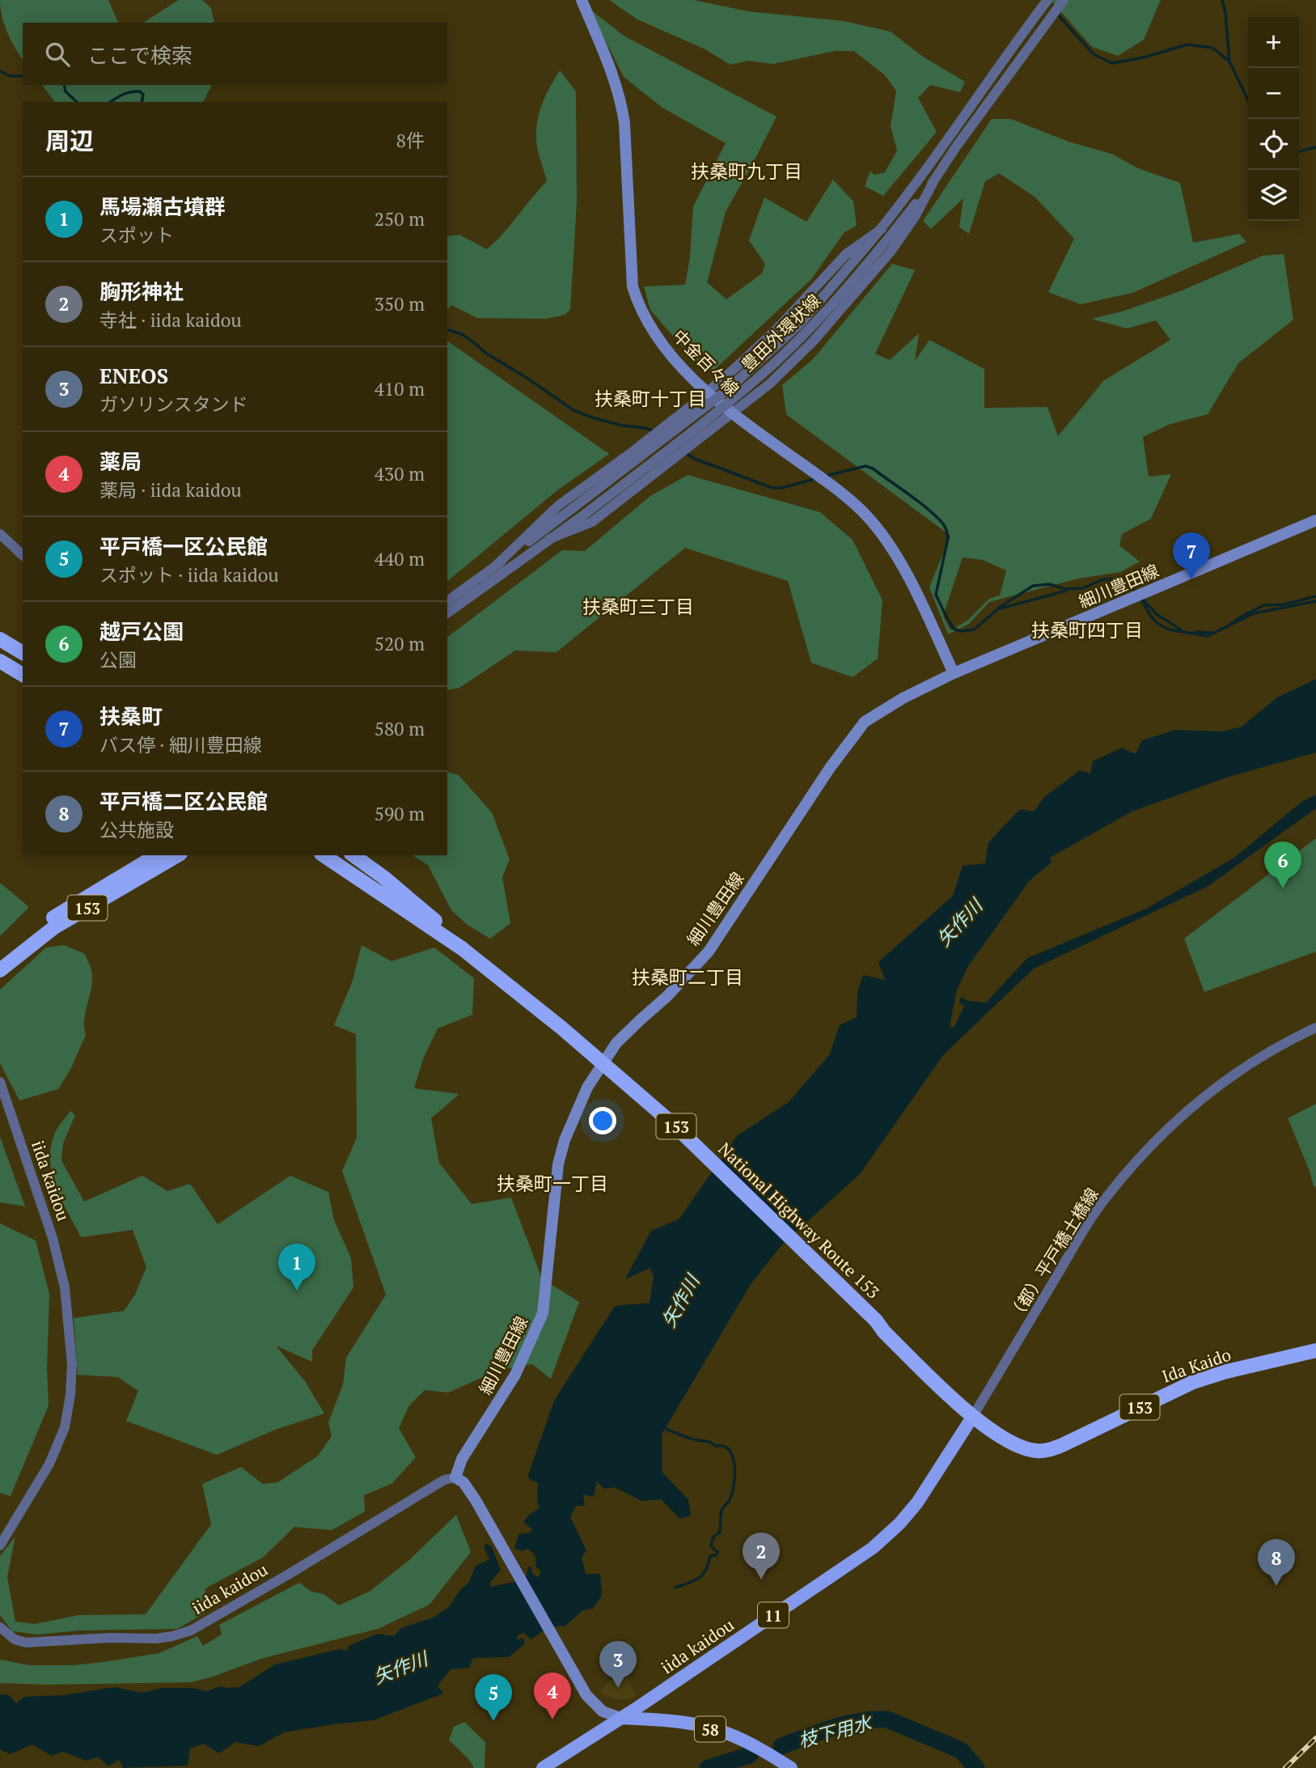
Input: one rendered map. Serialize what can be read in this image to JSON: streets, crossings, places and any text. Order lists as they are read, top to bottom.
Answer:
{
  "streets": {
    "highway": ["153", "National Highway Route 153", "Ida Kaido"],
    "main road": [
      "中金百々線",
      "細川豊田線",
      "iida kaidou",
      "11",
      "58"
    ],
    "street": ["豊田外環状線", "（都）平戸橋土橋線"]
  },
  "crossings": [
    ["中金百々線", "細川豊田線"],
    ["細川豊田線", "iida kaidou"],
    ["iida kaidou", "National Highway Route 153"],
    ["iida kaidou", "（都）平戸橋土橋線"],
    ["iida kaidou", "Ida Kaido"],
    ["iida kaidou", "58"],
    ["National Highway Route 153", "（都）平戸橋土橋線"],
    ["National Highway Route 153", "Ida Kaido"],
    ["（都）平戸橋土橋線", "Ida Kaido"]
  ],
  "districts": [
    "扶桑町九丁目",
    "扶桑町十丁目",
    "扶桑町三丁目",
    "扶桑町四丁目",
    "扶桑町二丁目",
    "扶桑町一丁目"
  ],
  "water": ["矢作川", "枝下用水"],
  "page": {
    "map_buttons": ["+", "−"],
    "search": "ここで検索",
    "heading": ["周辺", "8件"],
    "list": [
      {
        "mark": "1",
        "name": "馬場瀬古墳群",
        "note": "スポット",
        "value": "250 m"
      },
      {
        "mark": "2",
        "name": "胸形神社",
        "note": "寺社 · iida kaidou",
        "value": "350 m"
      },
      {
        "mark": "3",
        "name": "ENEOS",
        "note": "ガソリンスタンド",
        "value": "410 m"
      },
      {
        "mark": "4",
        "name": "薬局",
        "note": "薬局 · iida kaidou",
        "value": "430 m"
      },
      {
        "mark": "5",
        "name": "平戸橋一区公民館",
        "note": "スポット · iida kaidou",
        "value": "440 m"
      },
      {
        "mark": "6",
        "name": "越戸公園",
        "note": "公園",
        "value": "520 m"
      },
      {
        "mark": "7",
        "name": "扶桑町",
        "note": "バス停 · 細川豊田線",
        "value": "580 m"
      },
      {
        "mark": "8",
        "name": "平戸橋二区公民館",
        "note": "公共施設",
        "value": "590 m"
      }
    ],
    "pins": [
      "7",
      "6",
      "1",
      "2",
      "8",
      "3",
      "4",
      "5"
    ]
  }
}
